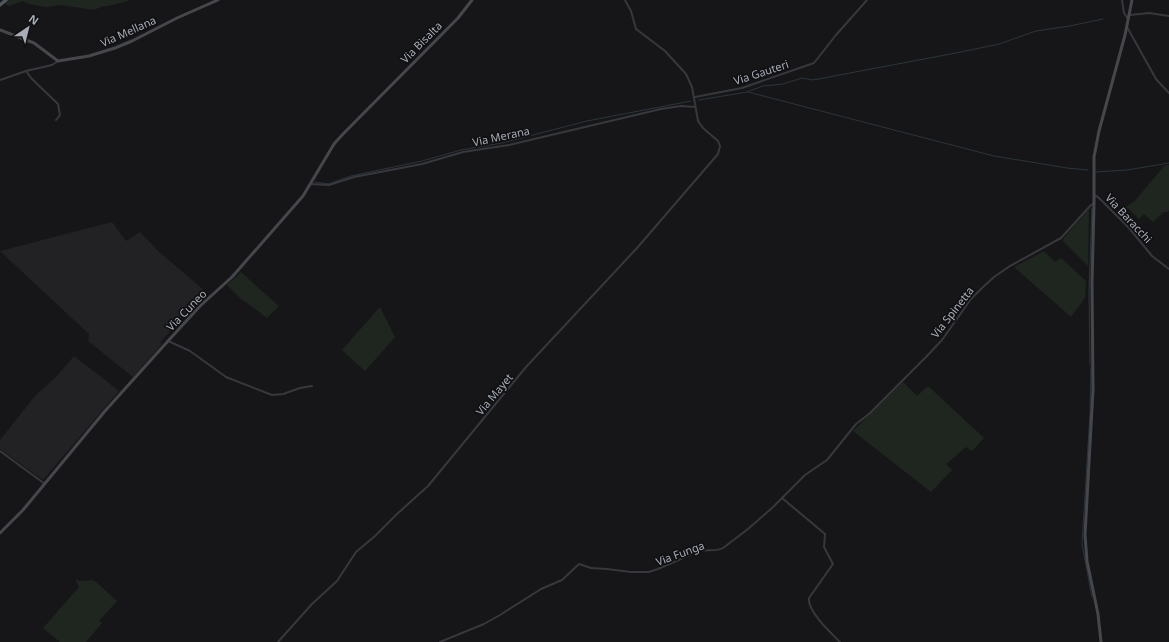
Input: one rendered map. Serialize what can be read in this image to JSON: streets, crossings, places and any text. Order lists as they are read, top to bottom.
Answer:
{
  "streets": {
    "street": [
      "Via Mellana",
      "Via Bisalta",
      "Via Gauteri",
      "Via Merana",
      "Via Baracchi",
      "Via Cuneo",
      "Via Spinetta",
      "Via Mayet",
      "Via Funga"
    ]
  },
  "crossings": [
    ["Via Bisalta", "Via Cuneo"],
    ["Via Merana", "Via Cuneo"],
    ["Via Merana", "Via Mayet"],
    ["Via Spinetta", "Via Funga"]
  ],
  "north": "top right"
}
